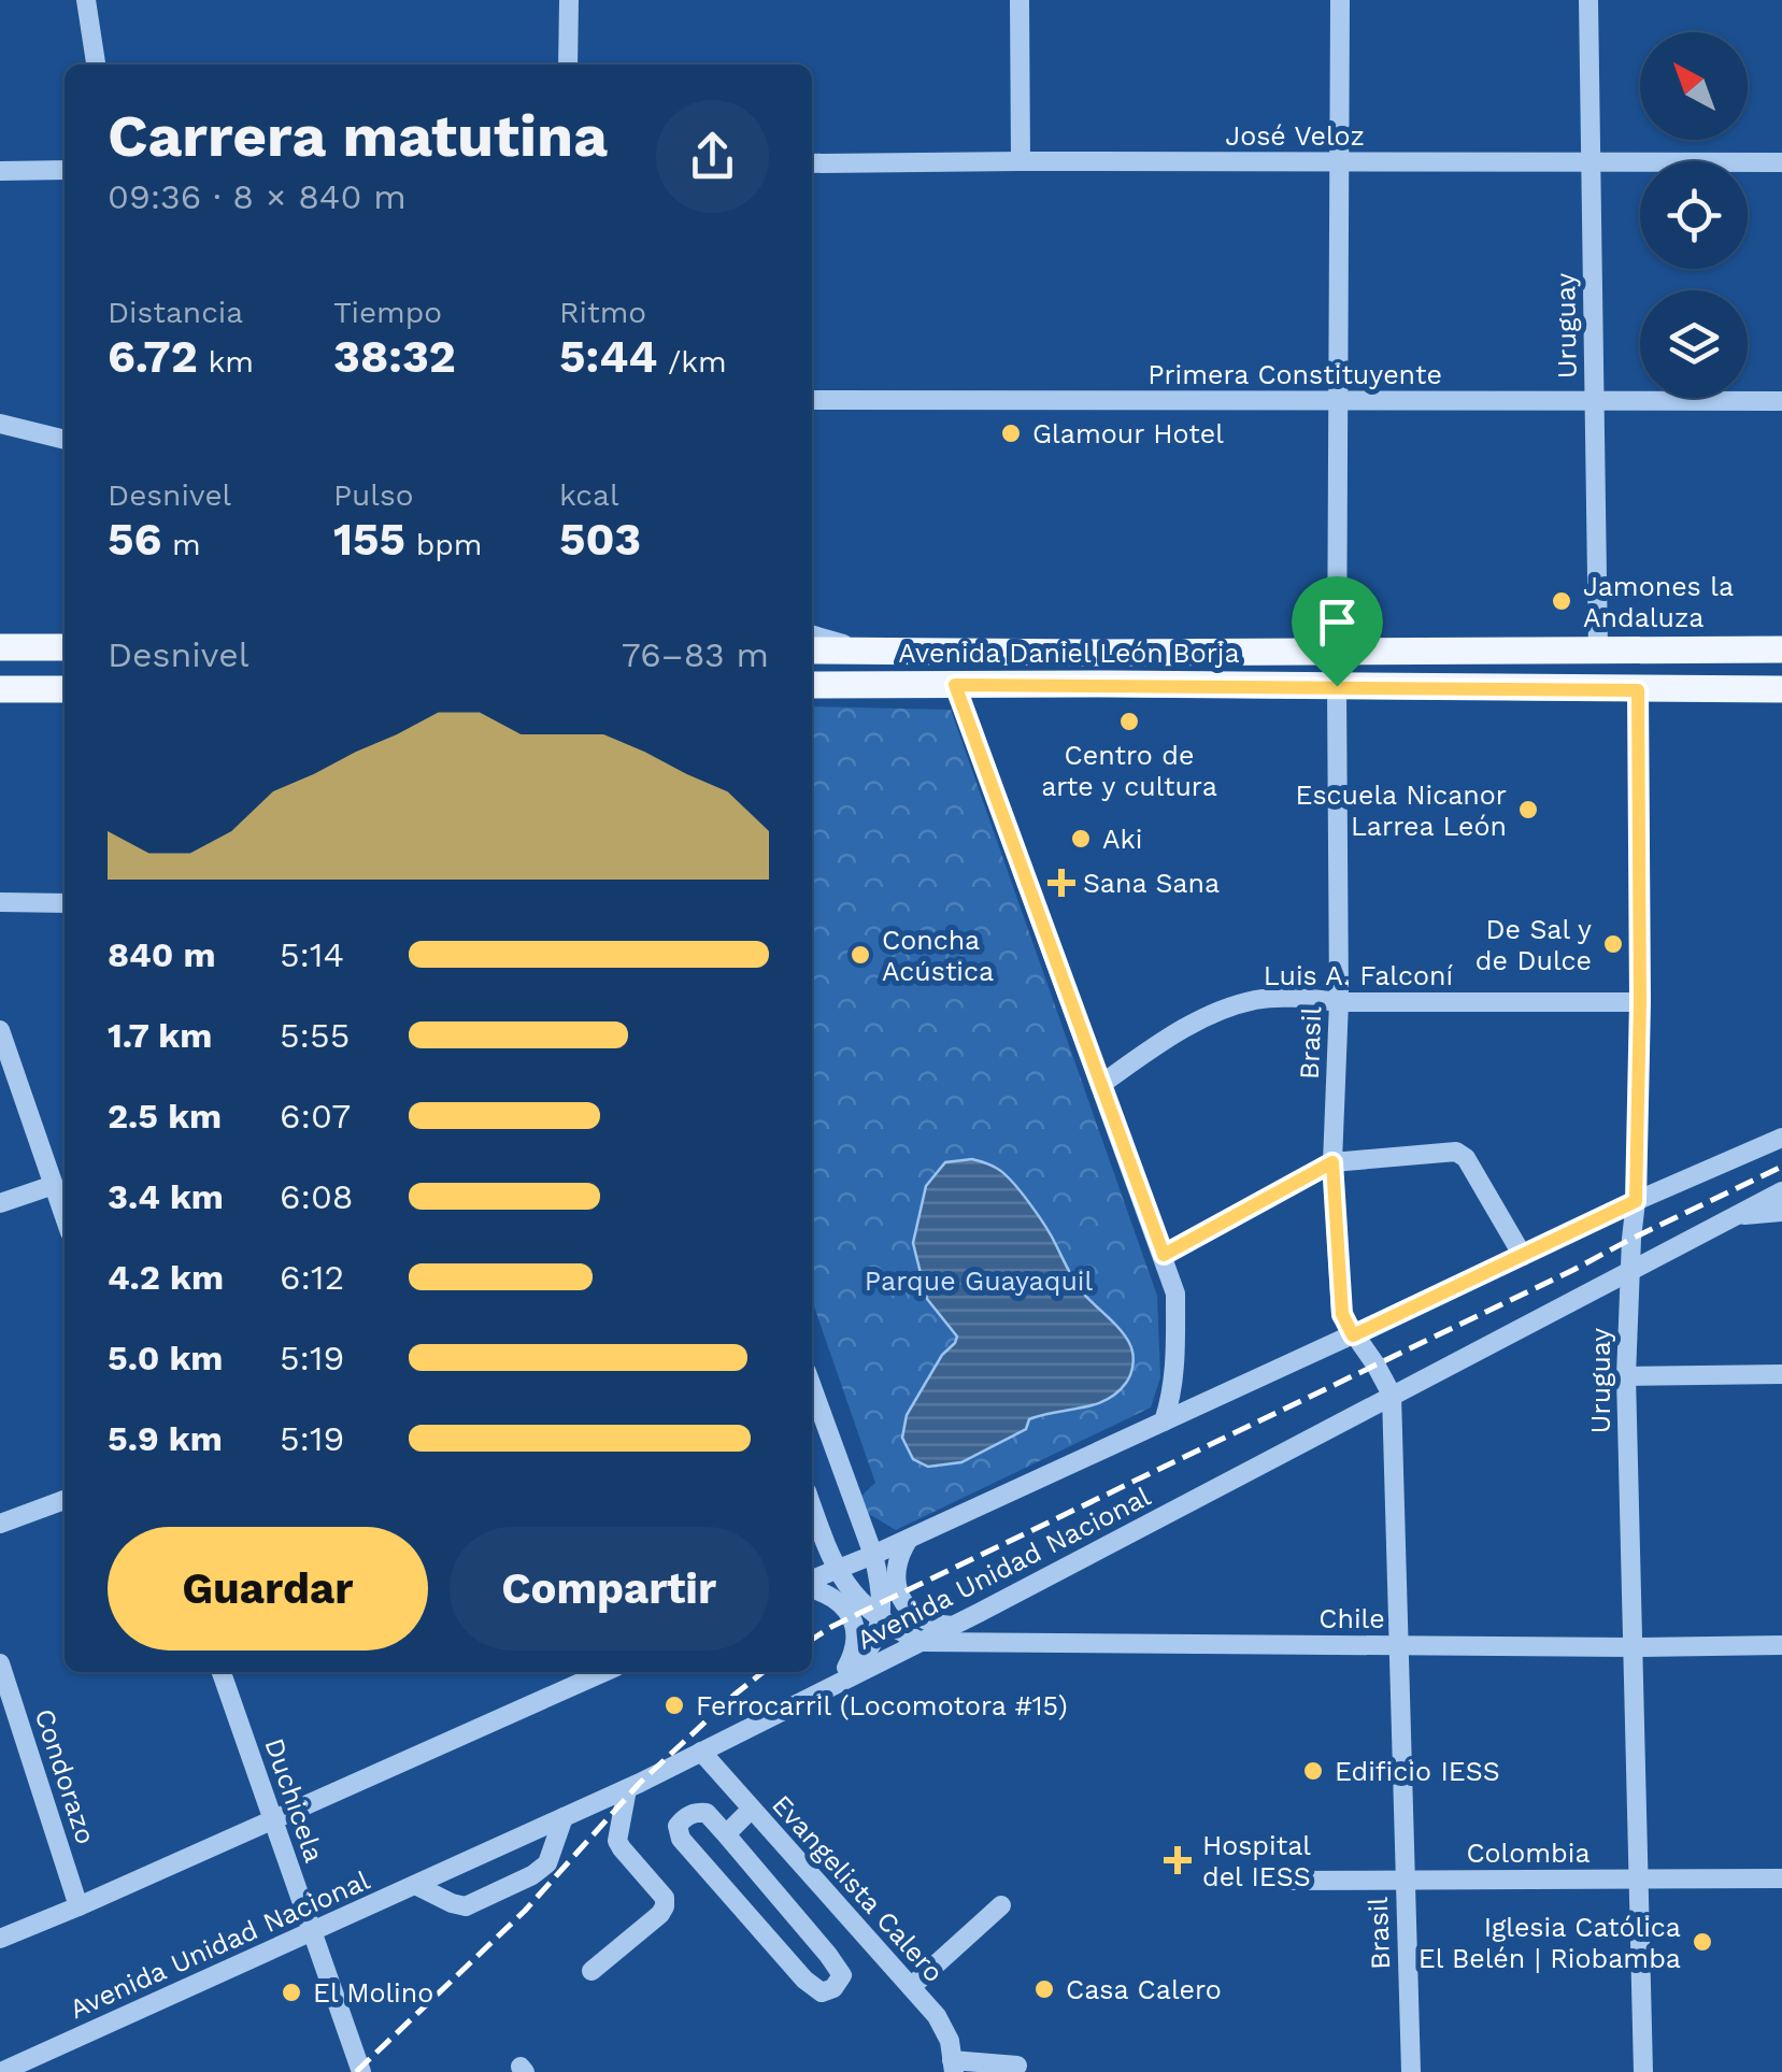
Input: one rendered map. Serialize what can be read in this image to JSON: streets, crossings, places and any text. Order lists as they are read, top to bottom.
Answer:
{
  "streets": {
    "main road": ["Avenida Daniel León Borja"],
    "street": [
      "José Veloz",
      "Uruguay",
      "Primera Constituyente",
      "Luis A. Falconí",
      "Brasil",
      "Avenida Unidad Nacional",
      "Chile",
      "Condorazo",
      "Duchicela",
      "Colombia",
      "Evangelista Calero"
    ]
  },
  "crossings": [
    ["José Veloz", "Uruguay"],
    ["José Veloz", "Brasil"],
    ["Uruguay", "Primera Constituyente"],
    ["Uruguay", "Avenida Daniel León Borja"],
    ["Uruguay", "Luis A. Falconí"],
    ["Uruguay", "Avenida Unidad Nacional"],
    ["Uruguay", "Chile"],
    ["Uruguay", "Colombia"],
    ["Primera Constituyente", "Brasil"],
    ["Avenida Daniel León Borja", "Brasil"],
    ["Luis A. Falconí", "Brasil"],
    ["Brasil", "Avenida Unidad Nacional"],
    ["Brasil", "Chile"],
    ["Brasil", "Colombia"],
    ["Avenida Unidad Nacional", "Chile"],
    ["Avenida Unidad Nacional", "Duchicela"],
    ["Avenida Unidad Nacional", "Evangelista Calero"]
  ],
  "parks": ["Parque Guayaquil"],
  "places": {
    "other": [
      "Glamour Hotel",
      "Jamones la Andaluza",
      "Centro de arte y cultura",
      "Escuela Nicanor Larrea León",
      "Aki",
      "De Sal y de Dulce",
      "Concha Acústica",
      "Ferrocarril (Locomotora #15)",
      "Edificio IESS",
      "Iglesia Católica El Belén | Riobamba",
      "Casa Calero",
      "El Molino"
    ],
    "health": ["Sana Sana", "Hospital del IESS"]
  },
  "north": "top left",
  "page": {
    "heading": ["Carrera matutina", "09:36 · 8 × 840 m"],
    "stats": [
      ["Distancia", "6.72 km"],
      ["Tiempo", "38:32"],
      ["Ritmo", "5:44 /km"],
      ["Desnivel", "56 m"],
      ["Pulso", "155 bpm"],
      ["kcal", "503"]
    ],
    "chart": ["Desnivel", "76–83 m"],
    "list": [
      {
        "name": "840 m",
        "note": "5:14"
      },
      {
        "name": "1.7 km",
        "note": "5:55"
      },
      {
        "name": "2.5 km",
        "note": "6:07"
      },
      {
        "name": "3.4 km",
        "note": "6:08"
      },
      {
        "name": "4.2 km",
        "note": "6:12"
      },
      {
        "name": "5.0 km",
        "note": "5:19"
      },
      {
        "name": "5.9 km",
        "note": "5:19"
      }
    ],
    "buttons": ["Guardar", "Compartir"]
  }
}
